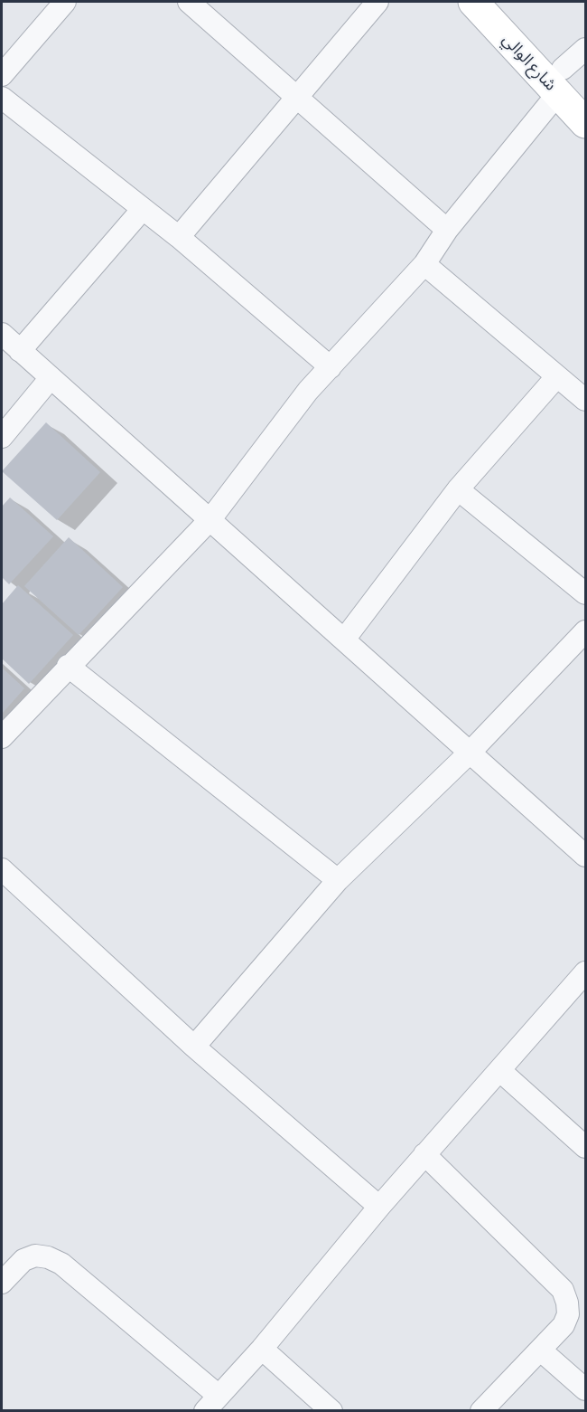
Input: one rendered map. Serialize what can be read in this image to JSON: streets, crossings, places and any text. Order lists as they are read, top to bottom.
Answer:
{
  "streets": {
    "street": ["شارع الوالي"]
  }
}
